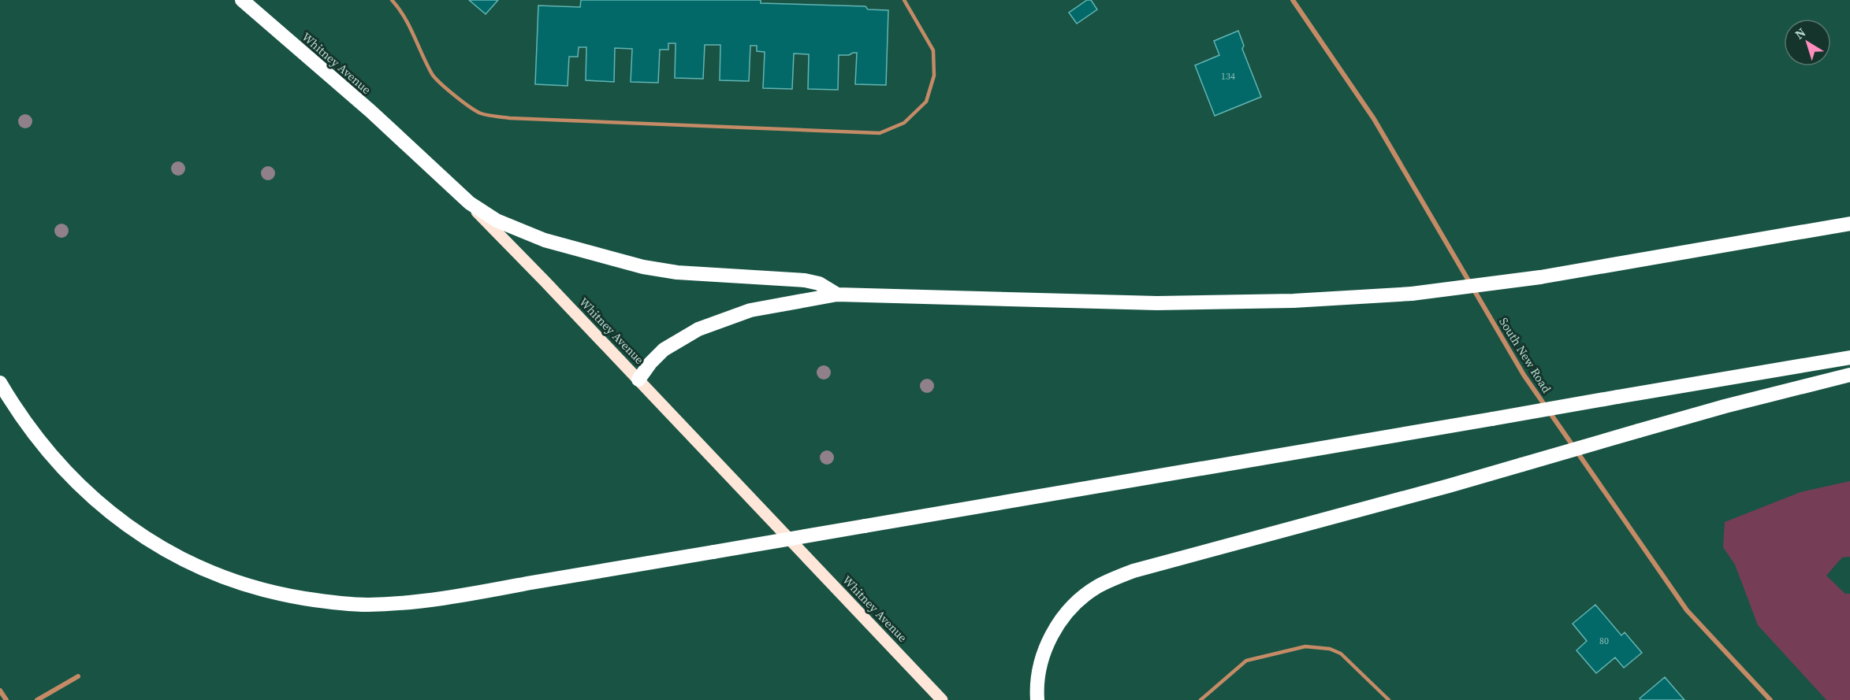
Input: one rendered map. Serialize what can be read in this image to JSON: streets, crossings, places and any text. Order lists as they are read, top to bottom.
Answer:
{
  "streets": {
    "highway": ["Whitney Avenue"],
    "street": ["South New Road"]
  },
  "house_numbers": ["134", "80"],
  "north": "top left"
}
